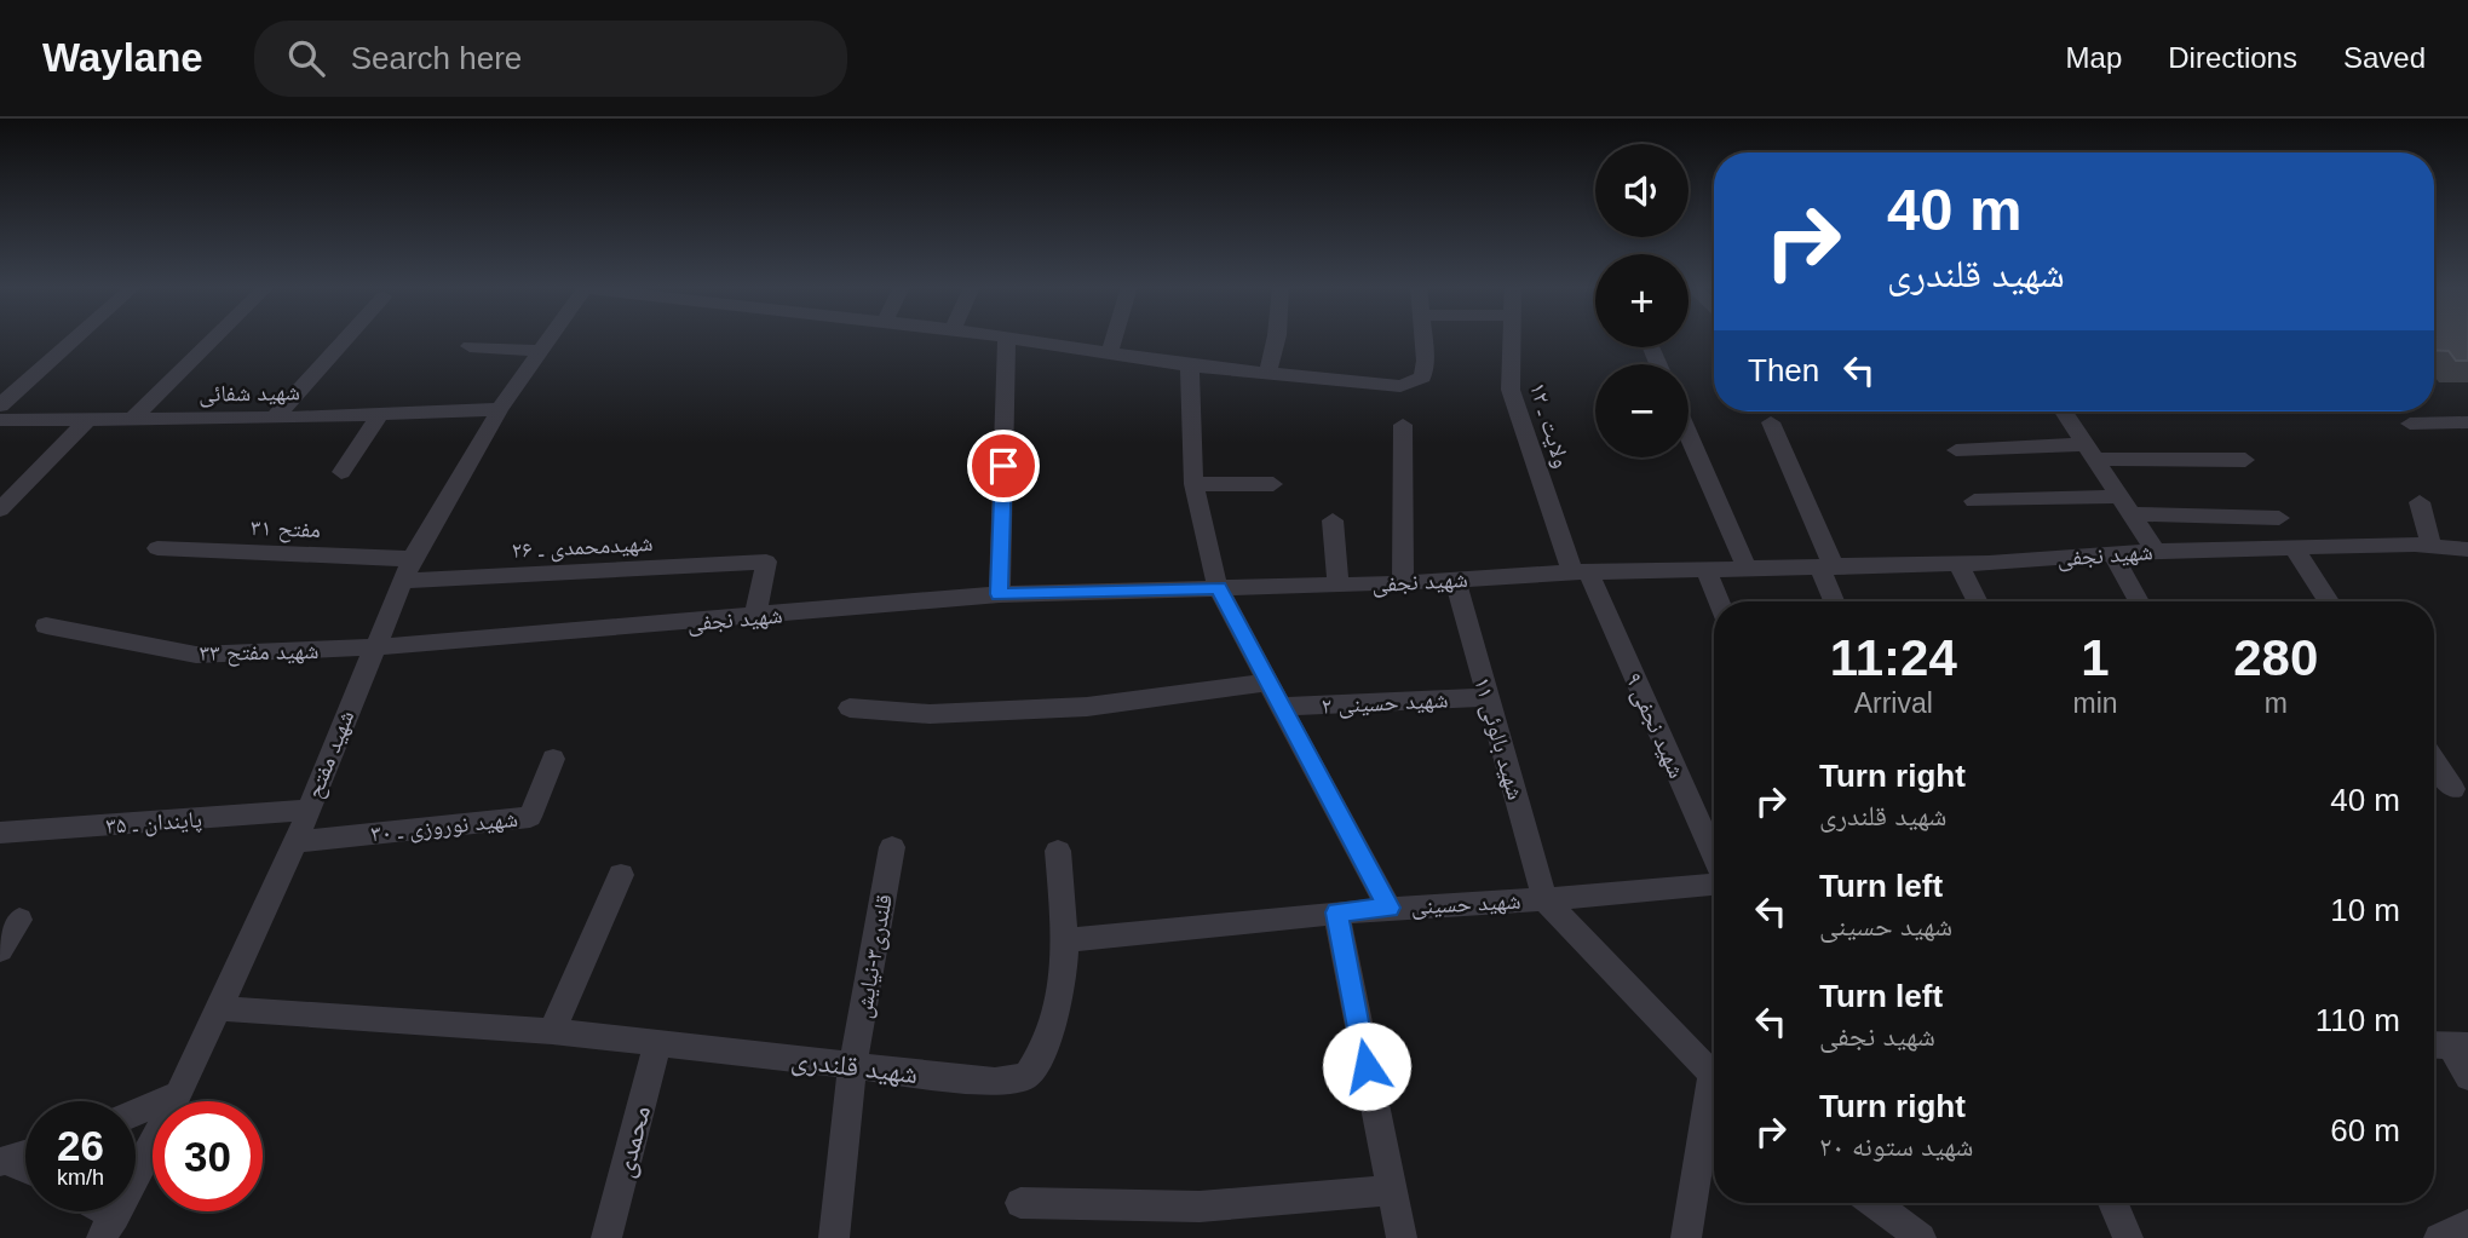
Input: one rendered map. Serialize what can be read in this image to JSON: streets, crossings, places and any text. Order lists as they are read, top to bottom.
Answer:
{
  "streets": {
    "street": [
      "شهید شفائی",
      "ولایت ـ ۱۲",
      "مفتح ۳۱",
      "شهیدمحمدی ـ ۲۶",
      "شهید نجفی",
      "شهید مفتح ۳۳",
      "شهید حسینی ۲",
      "شهید نجفی ۹",
      "شهید بالوئی ۱۱",
      "شهید مفتح",
      "پایندان ـ ۳۵",
      "شهید نوروزی ـ ۳۰",
      "شهید حسینی",
      "قلندری۳-نیایش",
      "شهید قلندری",
      "محمدی"
    ]
  },
  "crossings": [
    ["شهید شفائی", "شهید مفتح"],
    ["ولایت ـ ۱۲", "شهید نجفی"],
    ["ولایت ـ ۱۲", "شهید نجفی ۹"],
    ["مفتح ۳۱", "شهیدمحمدی ـ ۲۶"],
    ["مفتح ۳۱", "شهید مفتح"],
    ["شهیدمحمدی ـ ۲۶", "شهید نجفی"],
    ["شهیدمحمدی ـ ۲۶", "شهید مفتح"],
    ["شهید نجفی", "شهید مفتح ۳۳"],
    ["شهید نجفی", "شهید نجفی ۹"],
    ["شهید نجفی", "شهید بالوئی ۱۱"],
    ["شهید نجفی", "شهید مفتح"],
    ["شهید نجفی", "شهید حسینی"],
    ["شهید مفتح ۳۳", "شهید مفتح"],
    ["شهید حسینی ۲", "شهید بالوئی ۱۱"],
    ["شهید حسینی ۲", "شهید حسینی"],
    ["شهید بالوئی ۱۱", "شهید حسینی"],
    ["شهید مفتح", "پایندان ـ ۳۵"],
    ["شهید مفتح", "شهید نوروزی ـ ۳۰"],
    ["شهید مفتح", "شهید قلندری"],
    ["قلندری۳-نیایش", "شهید قلندری"],
    ["شهید قلندری", "محمدی"]
  ],
  "page": {
    "header": "Waylane",
    "search": "Search here",
    "nav": ["Map", "Directions", "Saved"],
    "map_buttons": ["+", "−"],
    "turn": ["40 m", "شهید قلندری"],
    "then": "Then",
    "eta": [
      "11:24",
      "Arrival",
      "1",
      "min",
      "280",
      "m"
    ],
    "list": [
      {
        "name": "Turn right",
        "note": "شهید قلندری",
        "value": "40 m"
      },
      {
        "name": "Turn left",
        "note": "شهید حسینی",
        "value": "10 m"
      },
      {
        "name": "Turn left",
        "note": "شهید نجفی",
        "value": "110 m"
      },
      {
        "name": "Turn right",
        "note": "شهید ستونه ۲۰",
        "value": "60 m"
      }
    ],
    "speed": "26 km/h",
    "limit": "30"
  }
}
